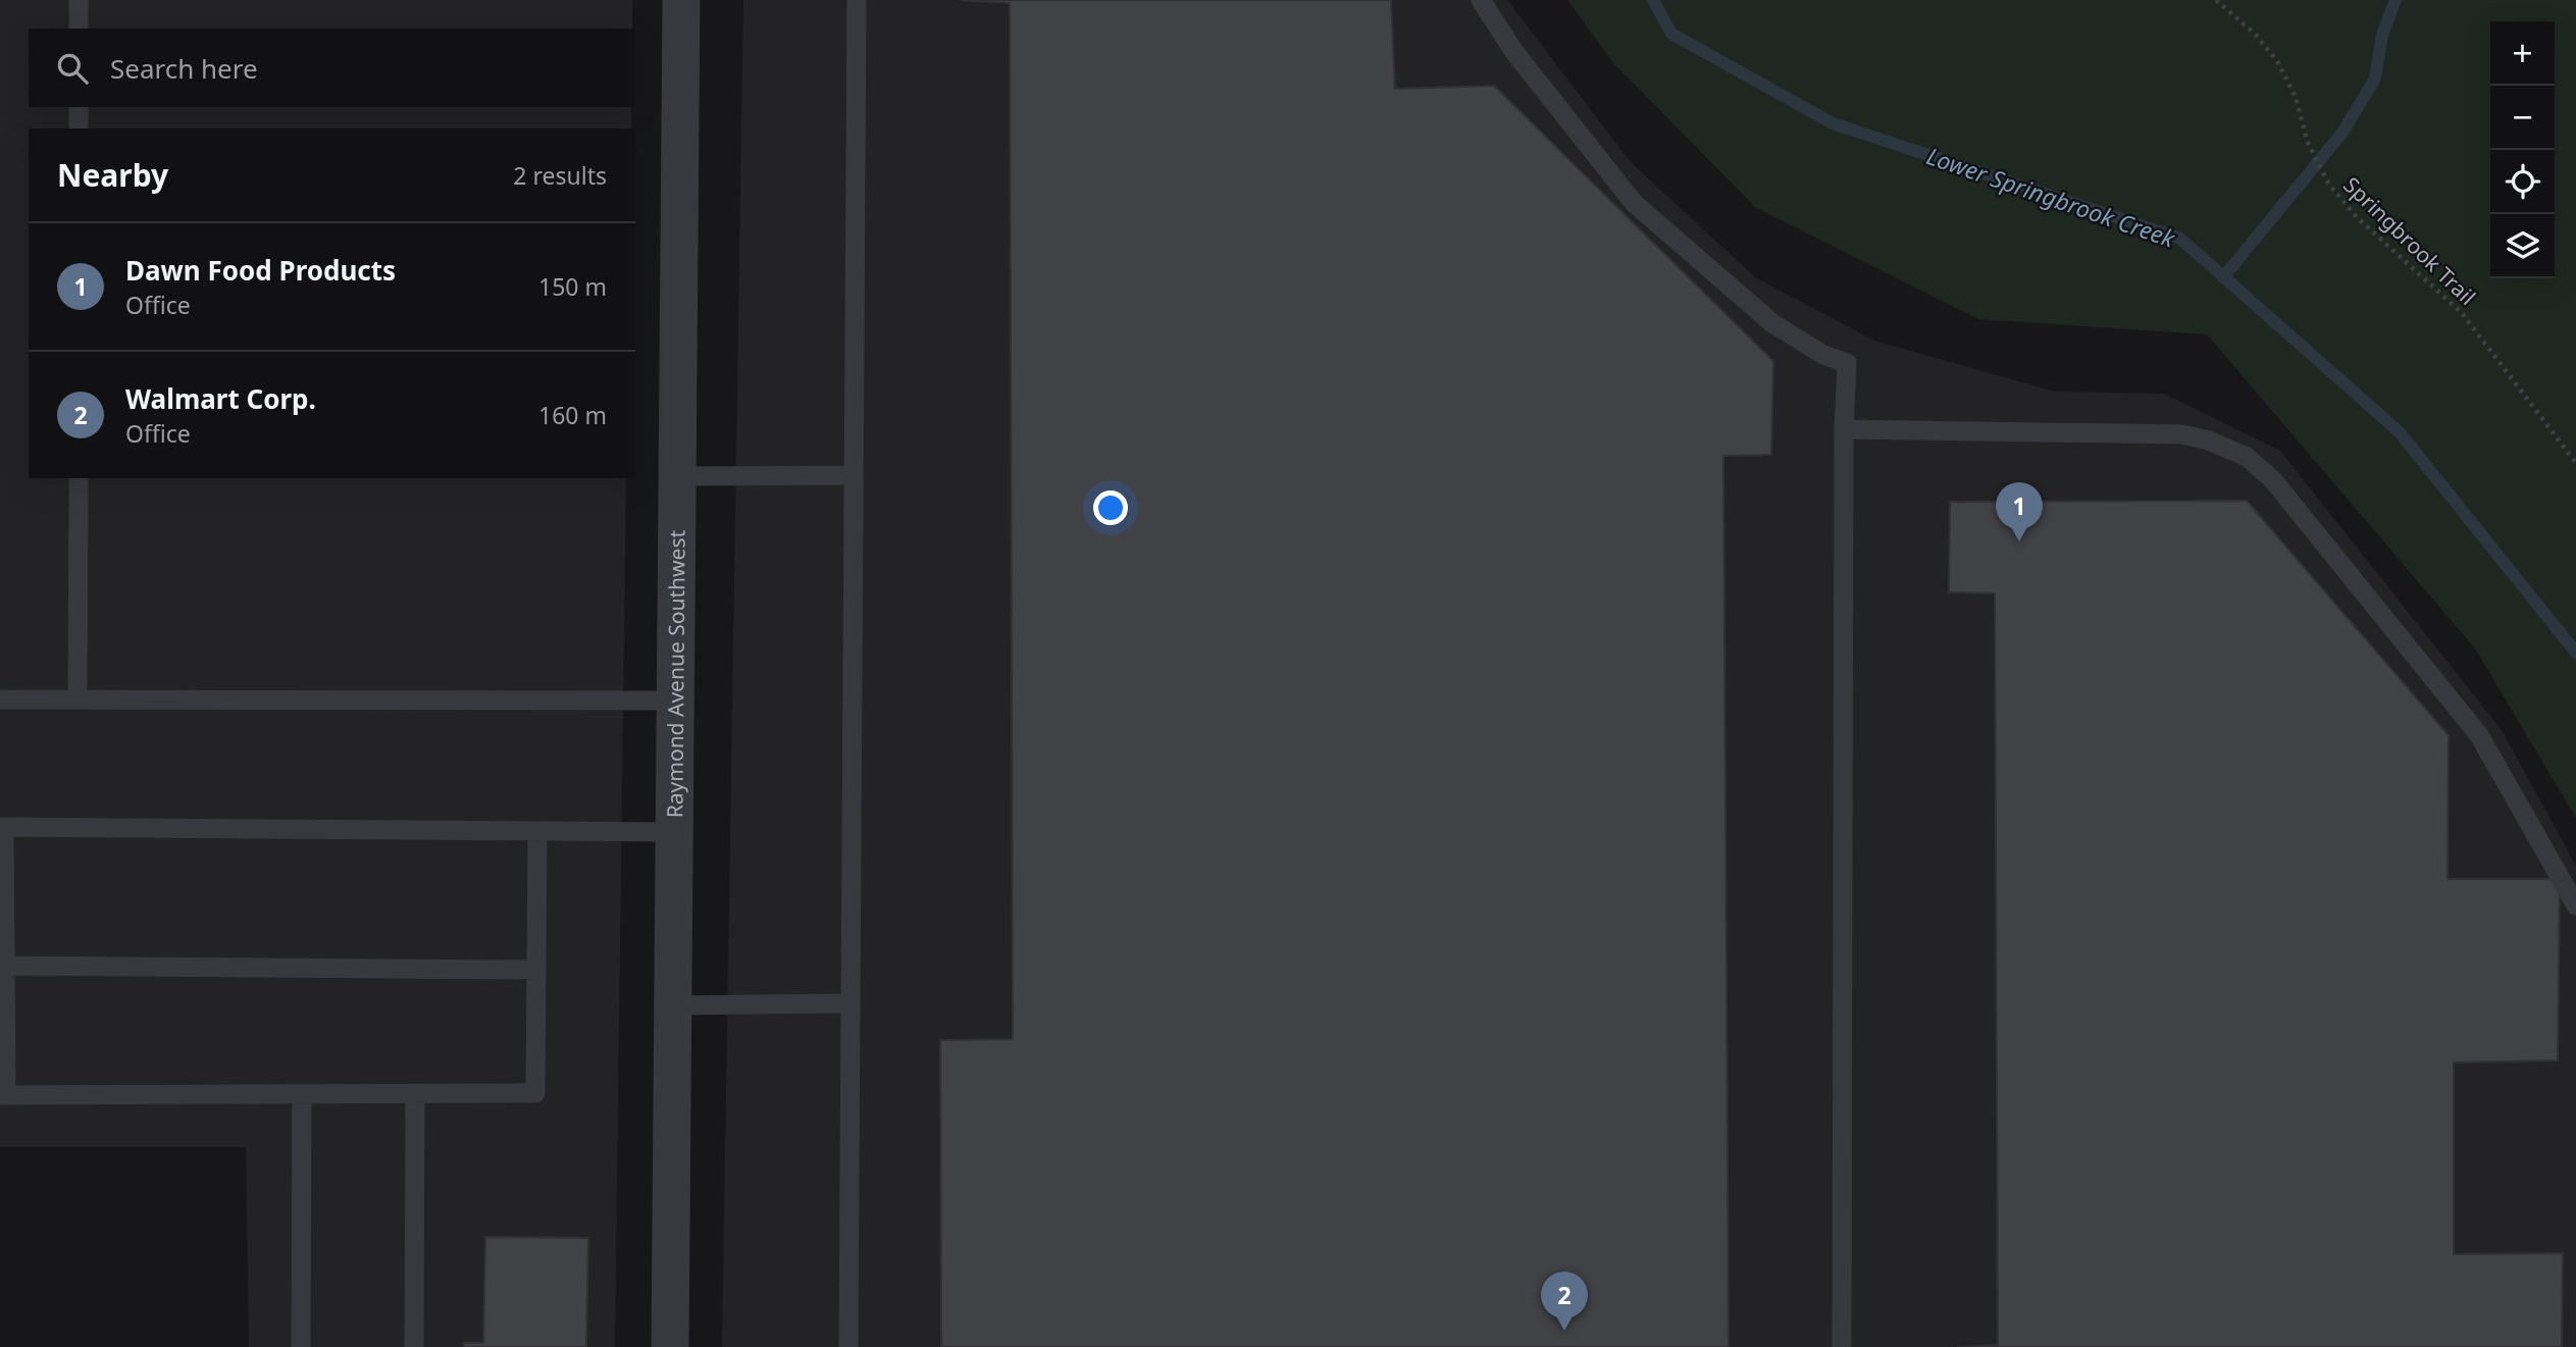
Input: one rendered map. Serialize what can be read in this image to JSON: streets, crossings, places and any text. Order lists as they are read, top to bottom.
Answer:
{
  "streets": {
    "street": ["Raymond Avenue Southwest"],
    "path": ["Springbrook Trail"]
  },
  "water": ["Lower Springbrook Creek"],
  "page": {
    "map_buttons": ["+", "−"],
    "search": "Search here",
    "heading": ["Nearby", "2 results"],
    "list": [
      {
        "mark": "1",
        "name": "Dawn Food Products",
        "note": "Office",
        "value": "150 m"
      },
      {
        "mark": "2",
        "name": "Walmart Corp.",
        "note": "Office",
        "value": "160 m"
      }
    ],
    "pins": ["1", "2"]
  }
}
